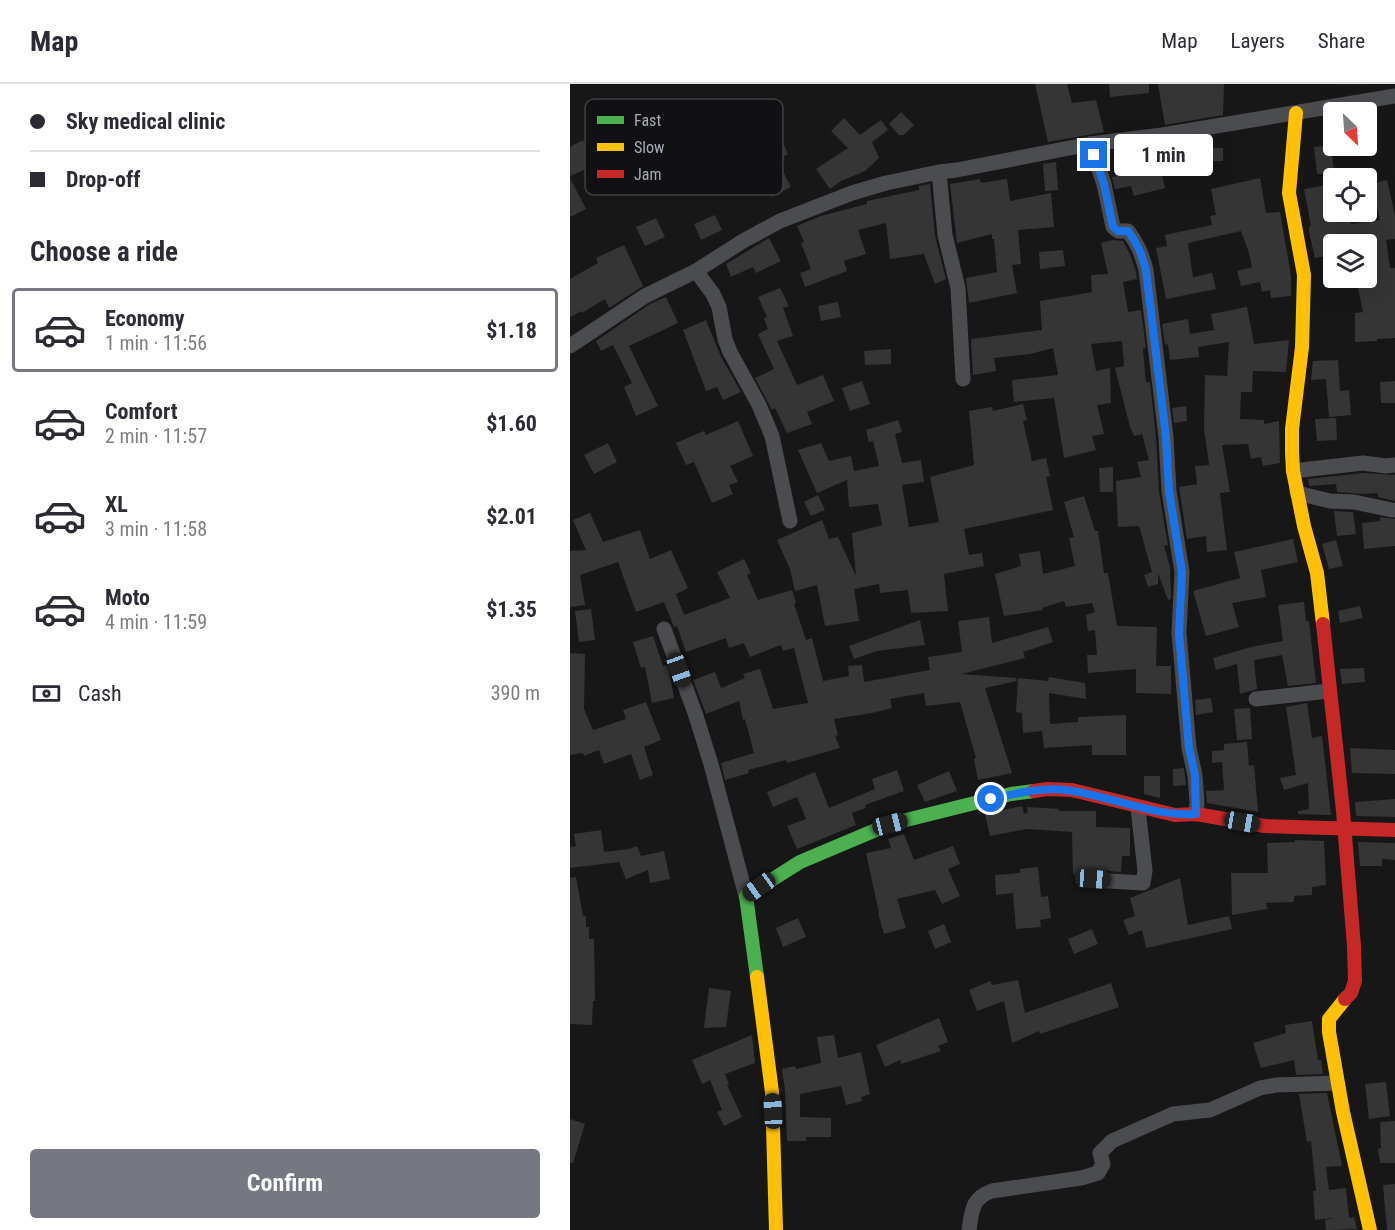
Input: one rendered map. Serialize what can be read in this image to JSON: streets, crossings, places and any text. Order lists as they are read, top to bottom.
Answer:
{
  "legend": ["Fast", "Slow", "Jam"],
  "north": "bottom right",
  "page": {
    "header": "Map",
    "nav": ["Map", "Layers", "Share"],
    "banner": ["Sky medical clinic", "Drop-off"],
    "bubble": "1 min",
    "heading": "Choose a ride",
    "list": [
      {
        "name": "Economy",
        "note": "1 min · 11:56",
        "value": "$1.18"
      },
      {
        "name": "Comfort",
        "note": "2 min · 11:57",
        "value": "$1.60"
      },
      {
        "name": "XL",
        "note": "3 min · 11:58",
        "value": "$2.01"
      },
      {
        "name": "Moto",
        "note": "4 min · 11:59",
        "value": "$1.35"
      }
    ],
    "pay": ["Cash", "390 m"],
    "buttons": "Confirm"
  }
}
